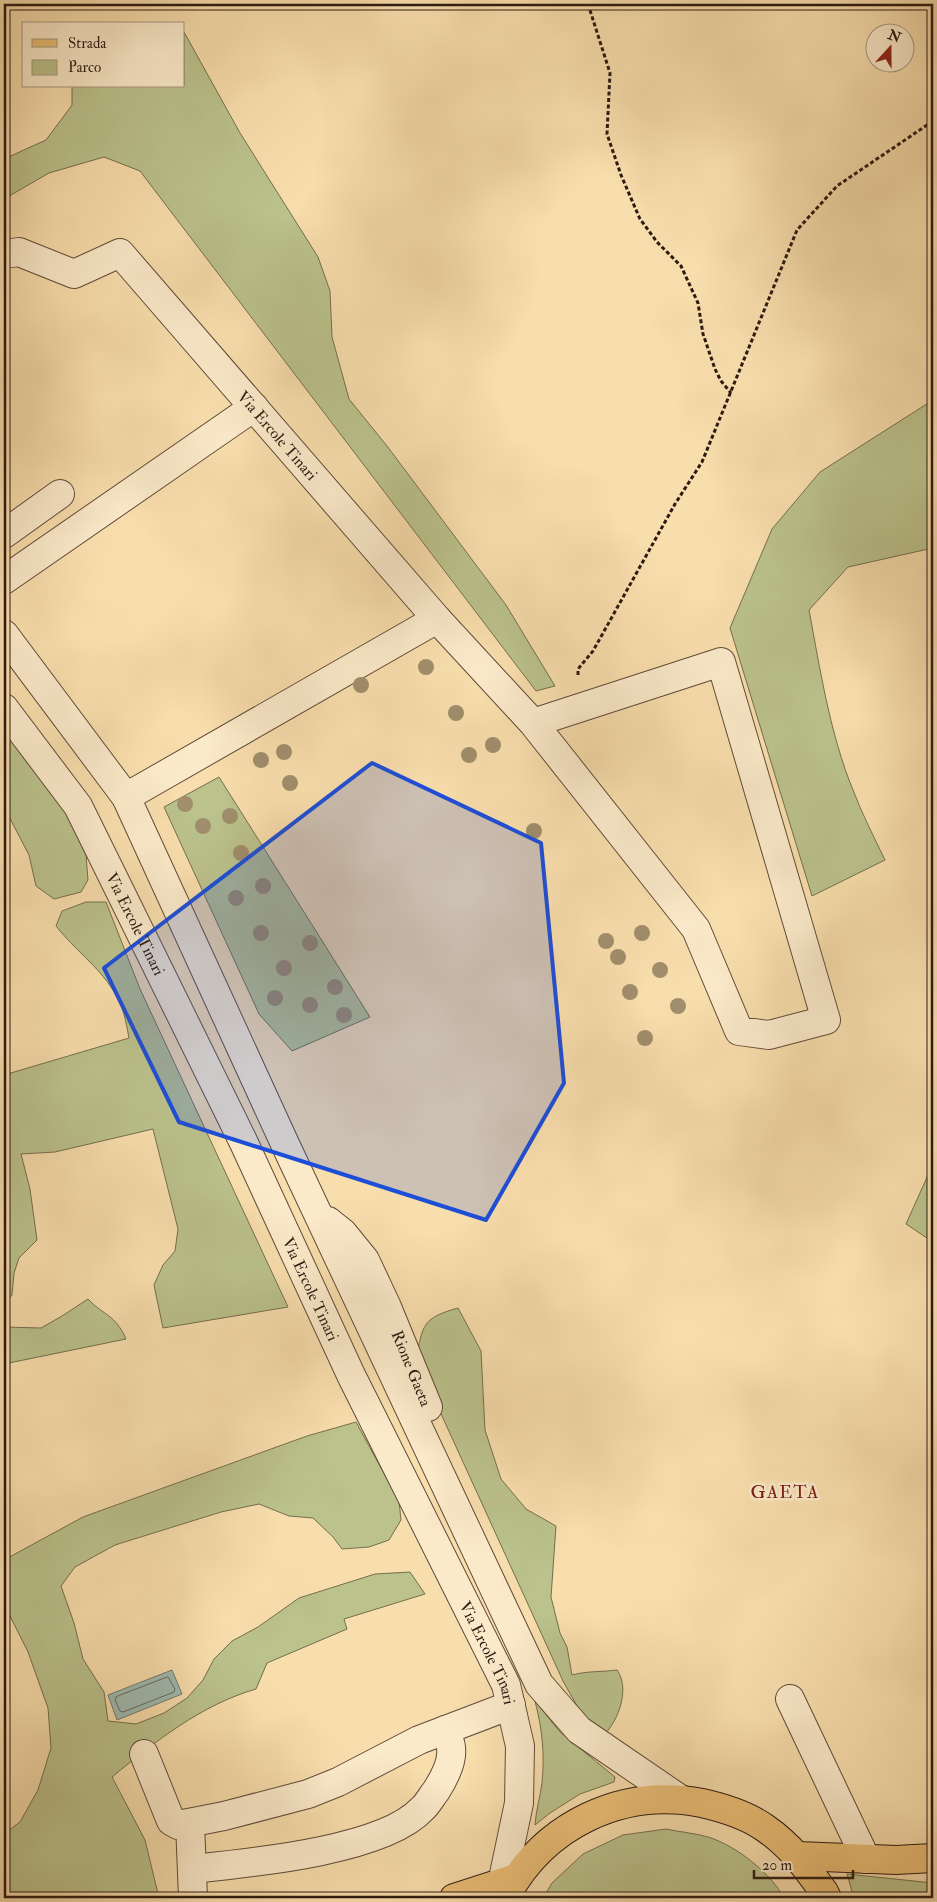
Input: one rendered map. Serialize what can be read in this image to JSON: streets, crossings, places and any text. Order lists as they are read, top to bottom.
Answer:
{
  "streets": {
    "main road": ["Via Ercole Tinari"]
  },
  "districts": ["GAETA"],
  "legend": ["Strada", "Parco"],
  "scale_bar": "20 m",
  "north": "top"
}
